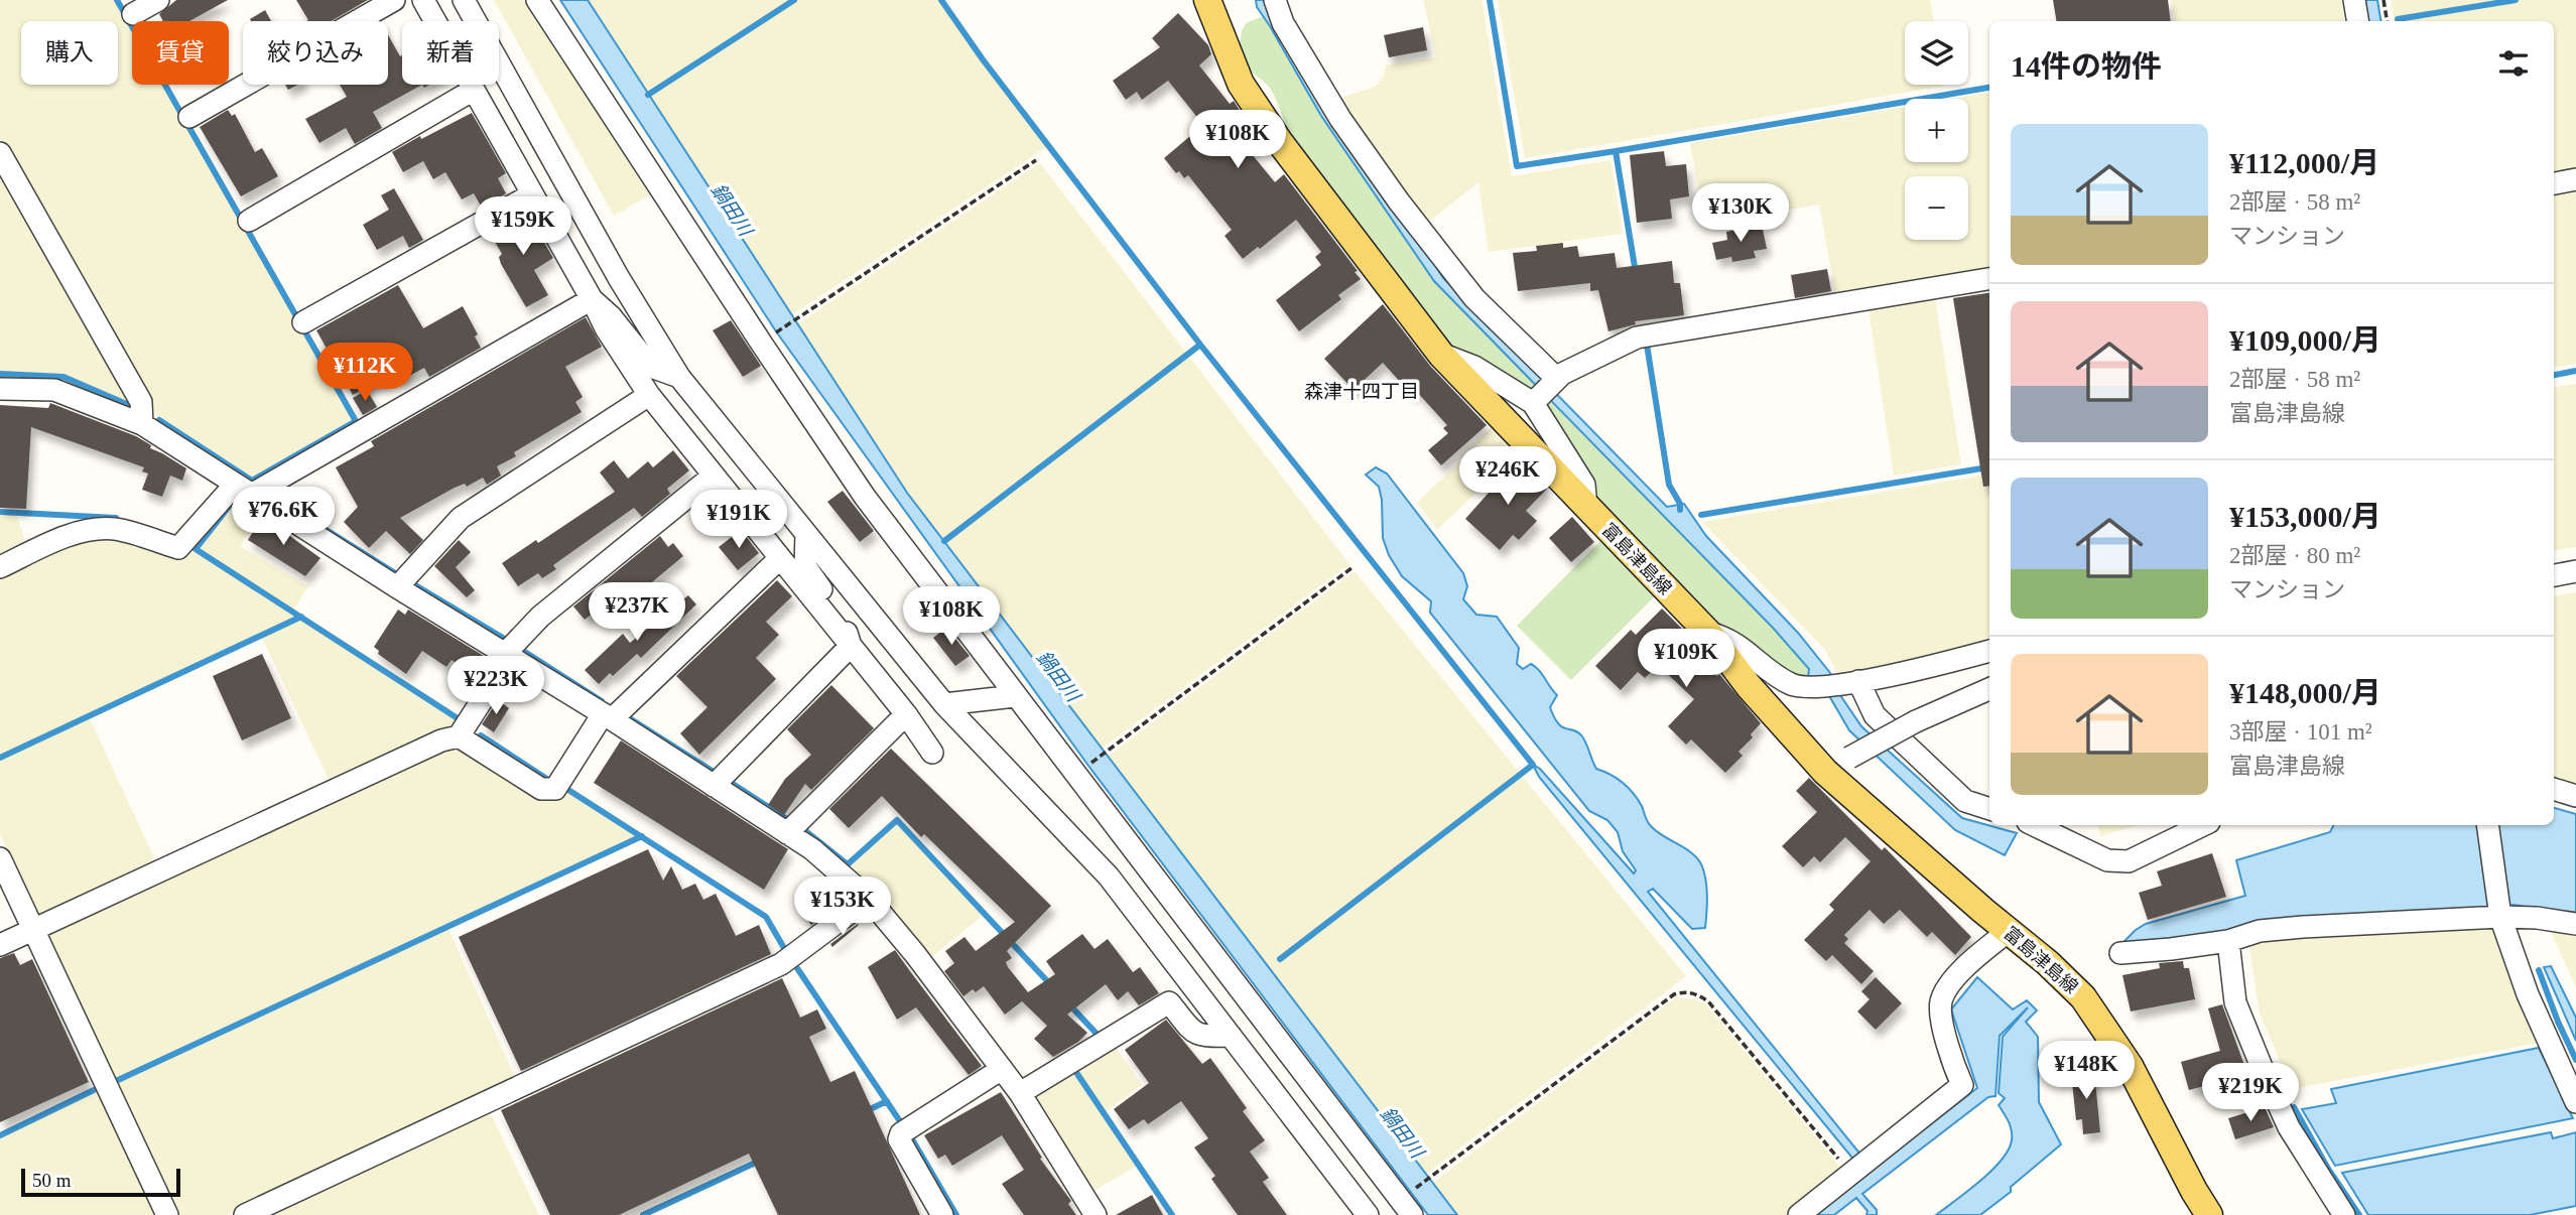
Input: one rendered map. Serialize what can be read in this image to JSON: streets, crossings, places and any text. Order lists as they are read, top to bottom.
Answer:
{
  "streets": {
    "main road": ["富島津島線"]
  },
  "districts": ["森津十四丁目"],
  "water": ["鍋田川"],
  "scale_bar": "50 m",
  "page": {
    "map_buttons": ["+", "−"],
    "chip": [
      "購入",
      "賃貸",
      "絞り込み",
      "新着"
    ],
    "heading": "14件の物件",
    "list": [
      {
        "name": "¥112,000/月",
        "note": "2部屋 · 58 m² · マンション"
      },
      {
        "name": "¥109,000/月",
        "note": "2部屋 · 58 m² · 富島津島線"
      },
      {
        "name": "¥153,000/月",
        "note": "2部屋 · 80 m² · マンション"
      },
      {
        "name": "¥148,000/月",
        "note": "3部屋 · 101 m² · 富島津島線"
      }
    ],
    "price": [
      "¥108K",
      "¥130K",
      "¥159K",
      "¥112K",
      "¥246K",
      "¥76.6K",
      "¥191K",
      "¥237K",
      "¥108K",
      "¥109K",
      "¥223K",
      "¥153K",
      "¥148K",
      "¥219K"
    ],
    "scale": "50 m"
  }
}
